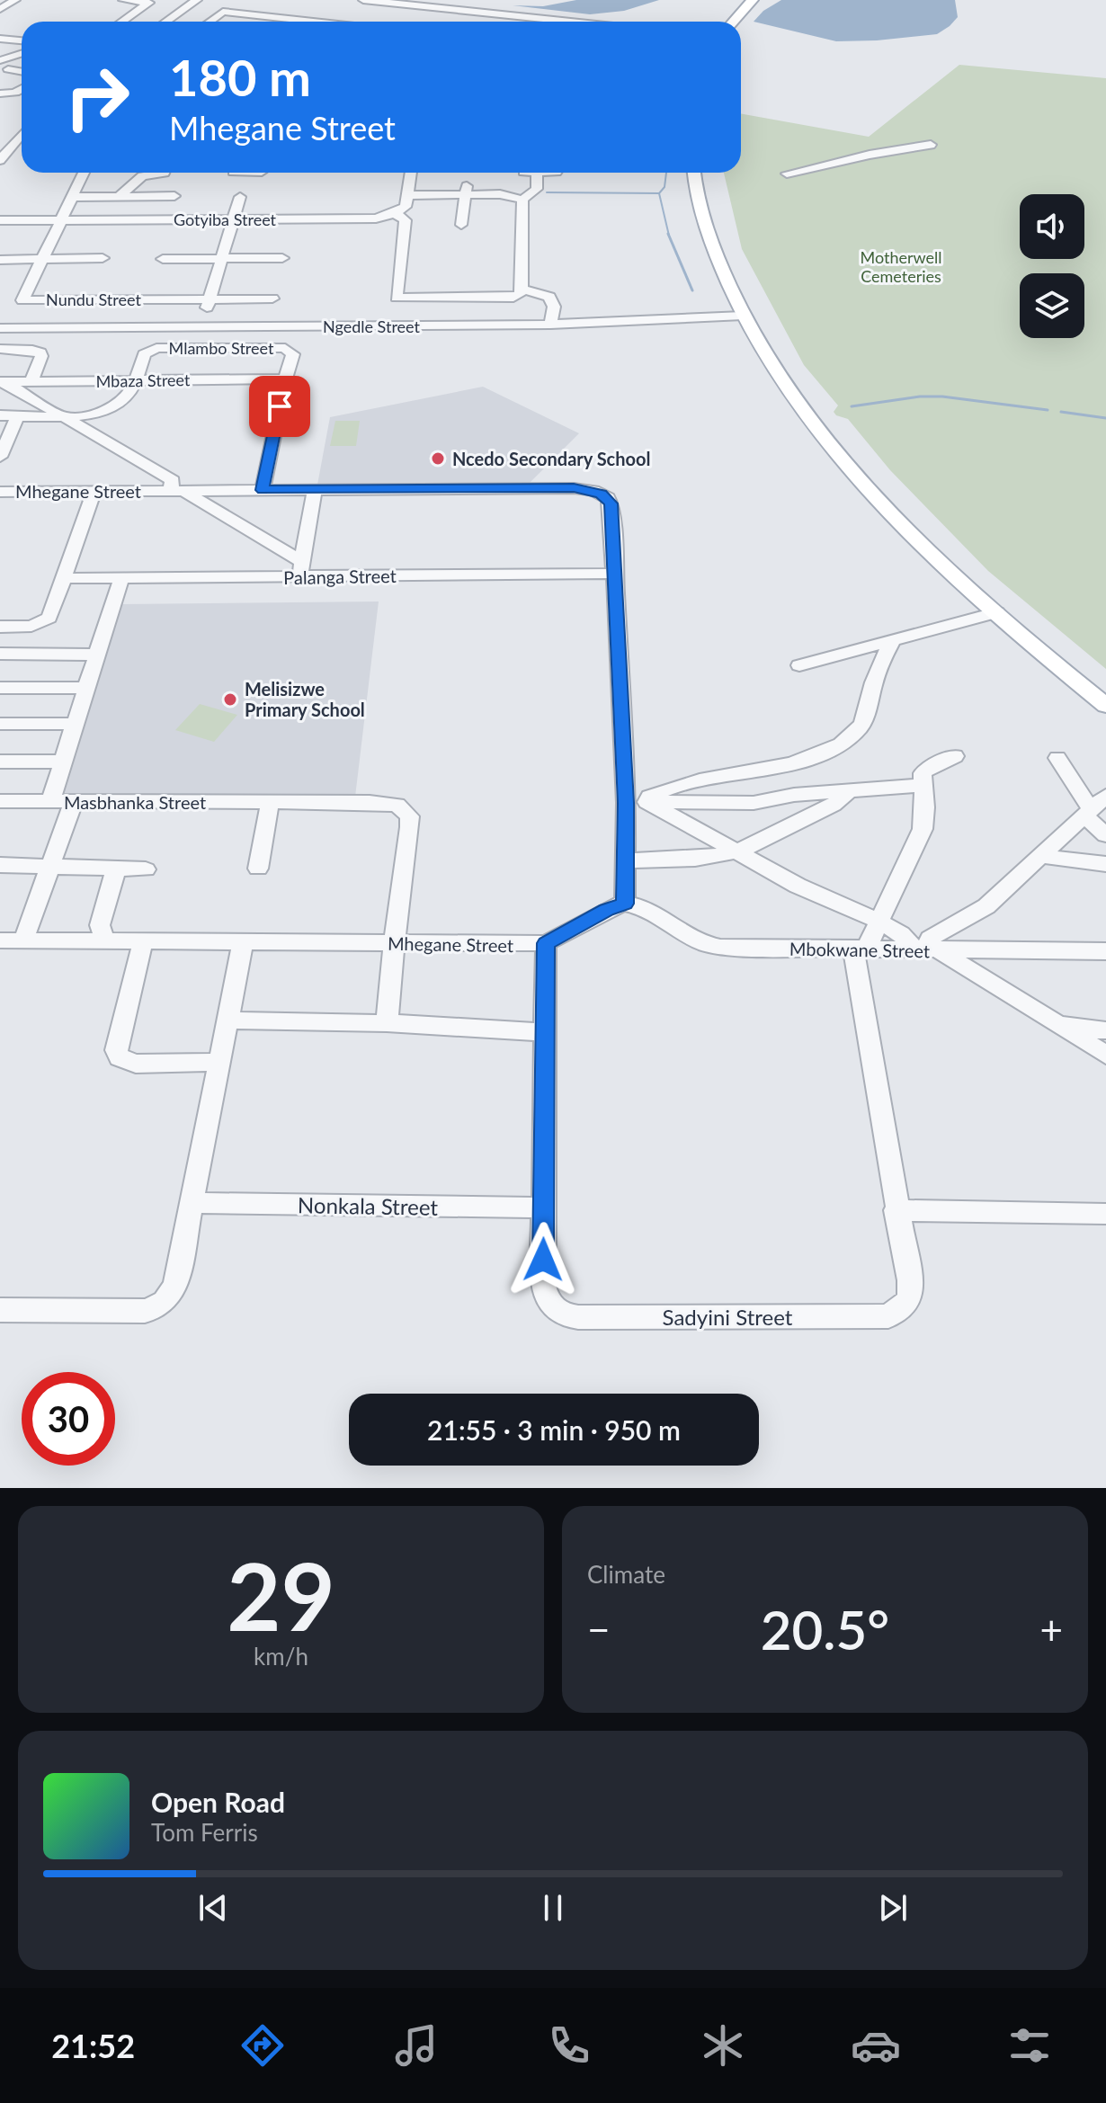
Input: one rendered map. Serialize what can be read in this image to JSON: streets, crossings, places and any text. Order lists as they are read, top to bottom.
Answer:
{
  "streets": {
    "street": [
      "Gotyiba Street",
      "Nundu Street",
      "Ngedle Street",
      "Mlambo Street",
      "Mbaza Street",
      "Mhegane Street",
      "Palanga Street",
      "Masbhanka Street",
      "Mbokwane Street",
      "Nonkala Street",
      "Sadyini Street"
    ]
  },
  "crossings": [
    ["Gotyiba Street", "Nundu Street"],
    ["Mlambo Street", "Mbaza Street"],
    ["Mlambo Street", "Mhegane Street"],
    ["Mhegane Street", "Palanga Street"],
    ["Mhegane Street", "Masbhanka Street"],
    ["Mhegane Street", "Mbokwane Street"],
    ["Mhegane Street", "Sadyini Street"],
    ["Mbokwane Street", "Sadyini Street"],
    ["Nonkala Street", "Sadyini Street"]
  ],
  "parks": ["Motherwell Cemeteries"],
  "places": ["Ncedo Secondary School", "Melisizwe Primary School"],
  "page": {
    "turn": ["180 m", "Mhegane Street"],
    "limit": "30",
    "trip": "21:55 · 3 min · 950 m",
    "tile": [
      ["29", "km/h"],
      "Climate"
    ],
    "heat": ["−", "20.5°", "+"],
    "song": ["Open Road", "Tom Ferris"],
    "tabs": "21:52"
  }
}
